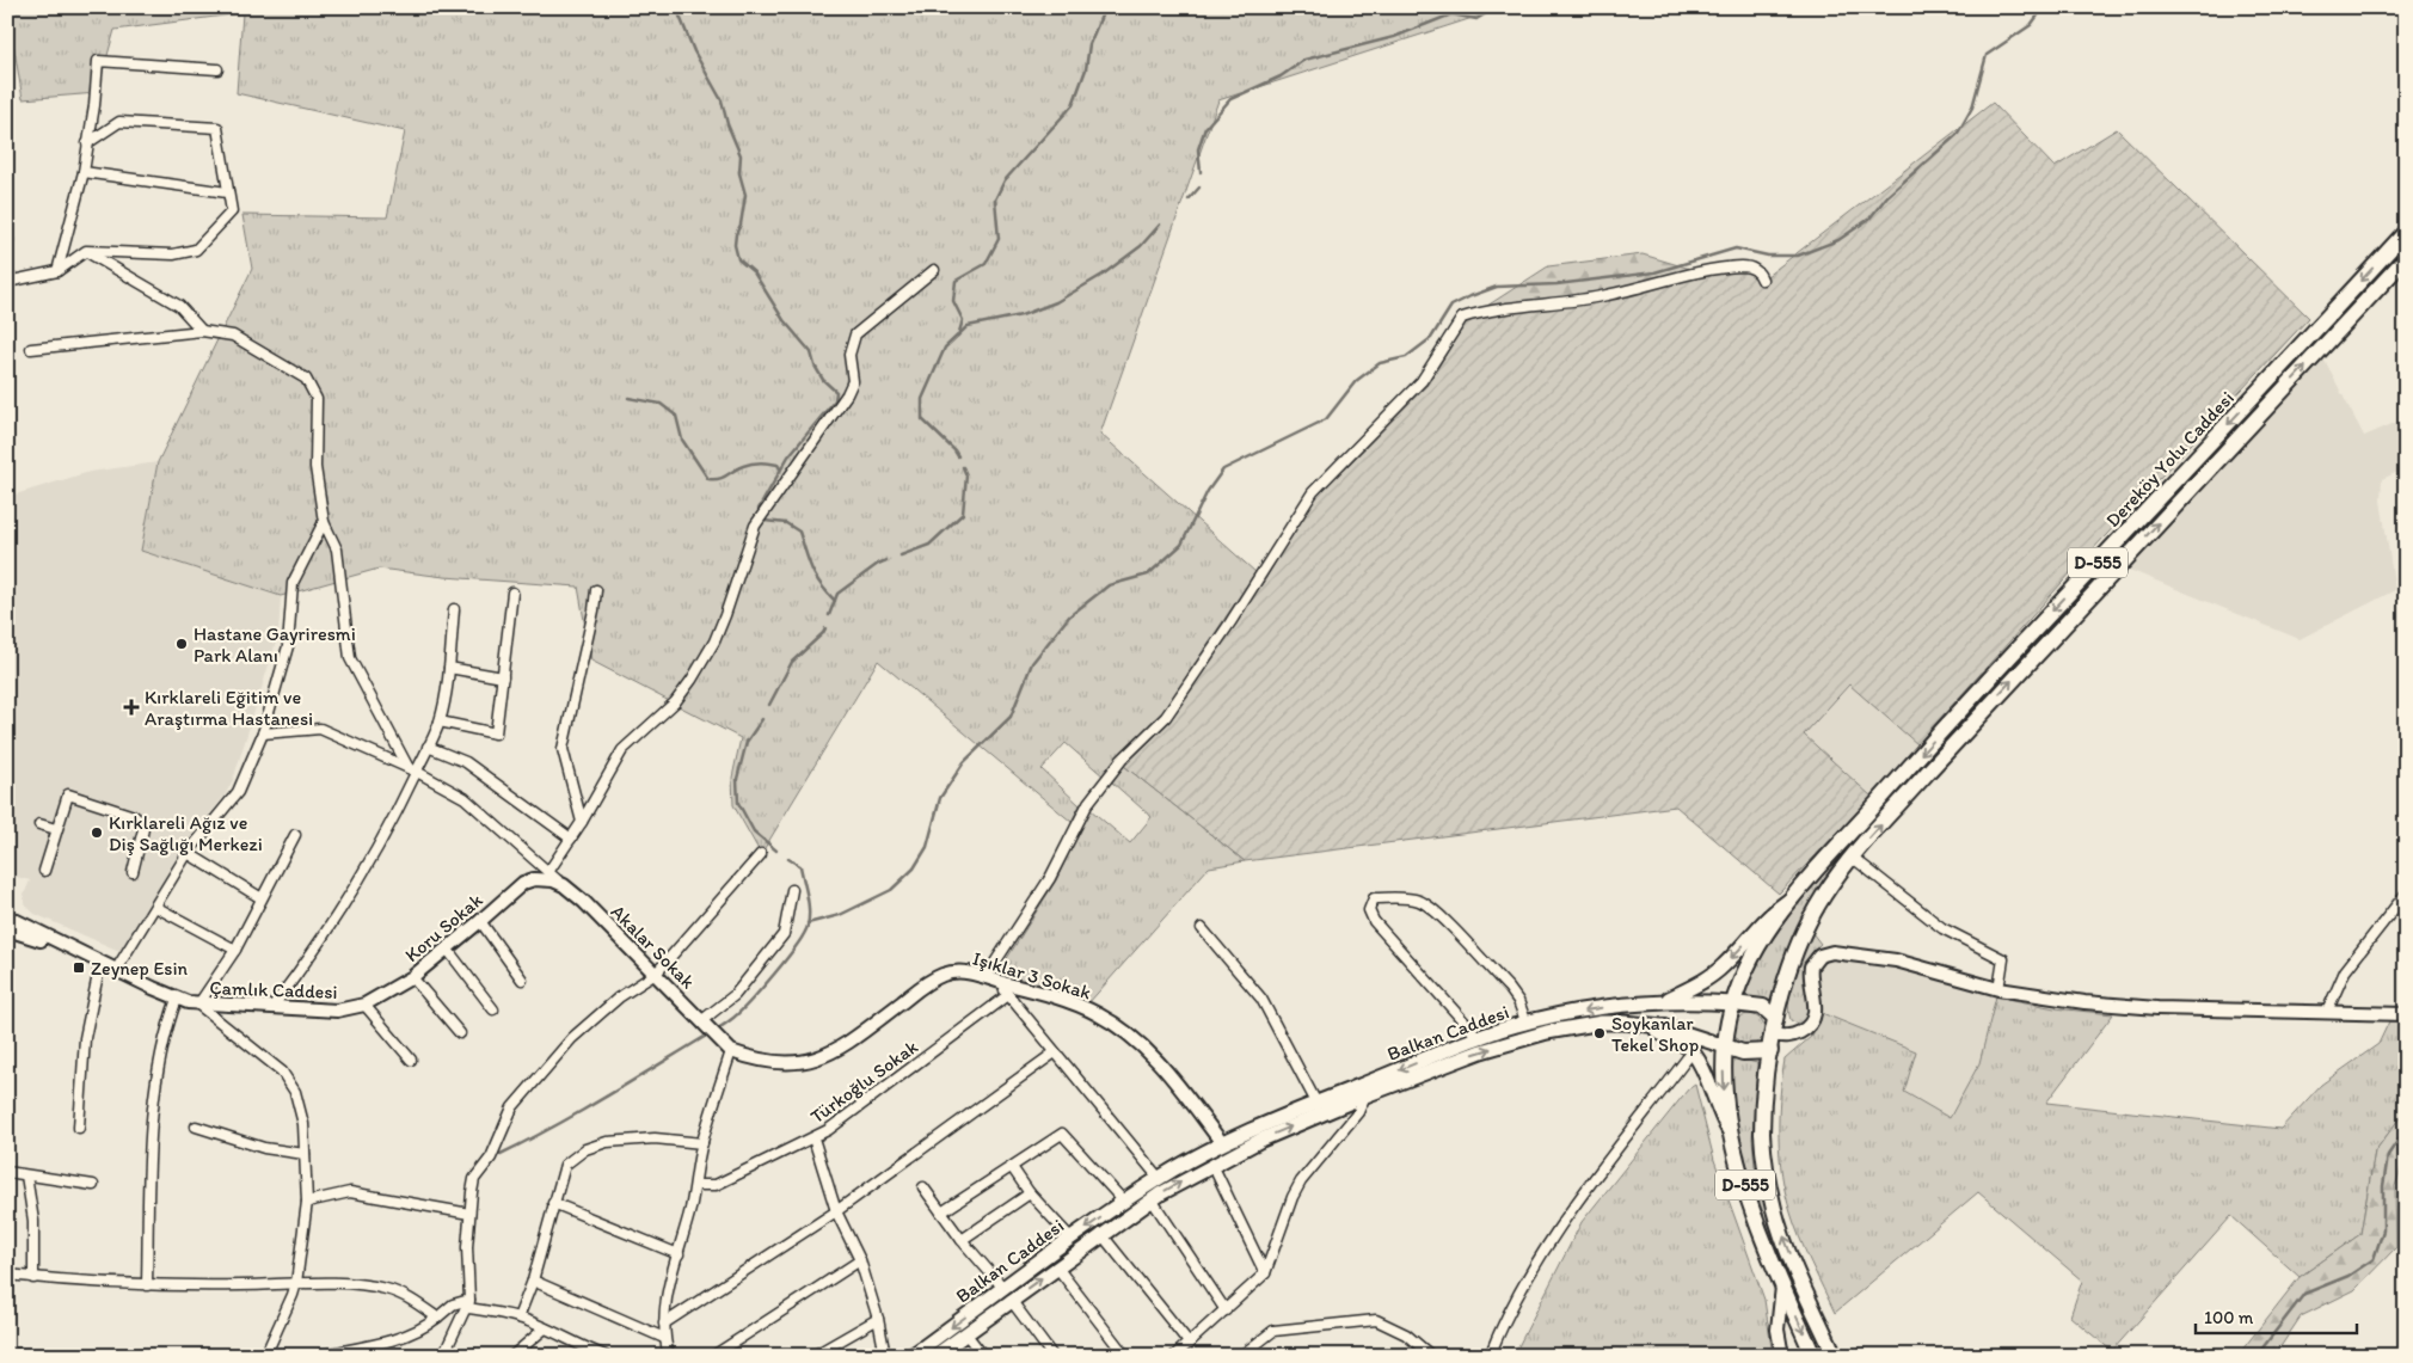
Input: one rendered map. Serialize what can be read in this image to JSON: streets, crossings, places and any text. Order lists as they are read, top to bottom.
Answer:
{
  "streets": {
    "highway": ["Dereköy Yolu Caddesi", "D-555"],
    "main road": ["Balkan Caddesi"],
    "street": [
      "Koru Sokak",
      "Akalar Sokak",
      "Işıklar 3 Sokak",
      "Çamlık Caddesi",
      "Türkoğlu Sokak"
    ]
  },
  "crossings": [
    ["Dereköy Yolu Caddesi", "D-555"],
    ["D-555", "Balkan Caddesi"],
    ["Koru Sokak", "Akalar Sokak"],
    ["Koru Sokak", "Çamlık Caddesi"],
    ["Akalar Sokak", "Işıklar 3 Sokak"],
    ["Işıklar 3 Sokak", "Balkan Caddesi"]
  ],
  "places": {
    "other": ["Hastane Gayriresmi Park Alanı", "Kırklareli Ağız ve Diş Sağlığı Merkezi", "Soykanlar Tekel Shop"],
    "health": ["Kırklareli Eğitim ve Araştırma Hastanesi"],
    "transit": ["Zeynep Esin"]
  },
  "scale_bar": "100 m"
}
